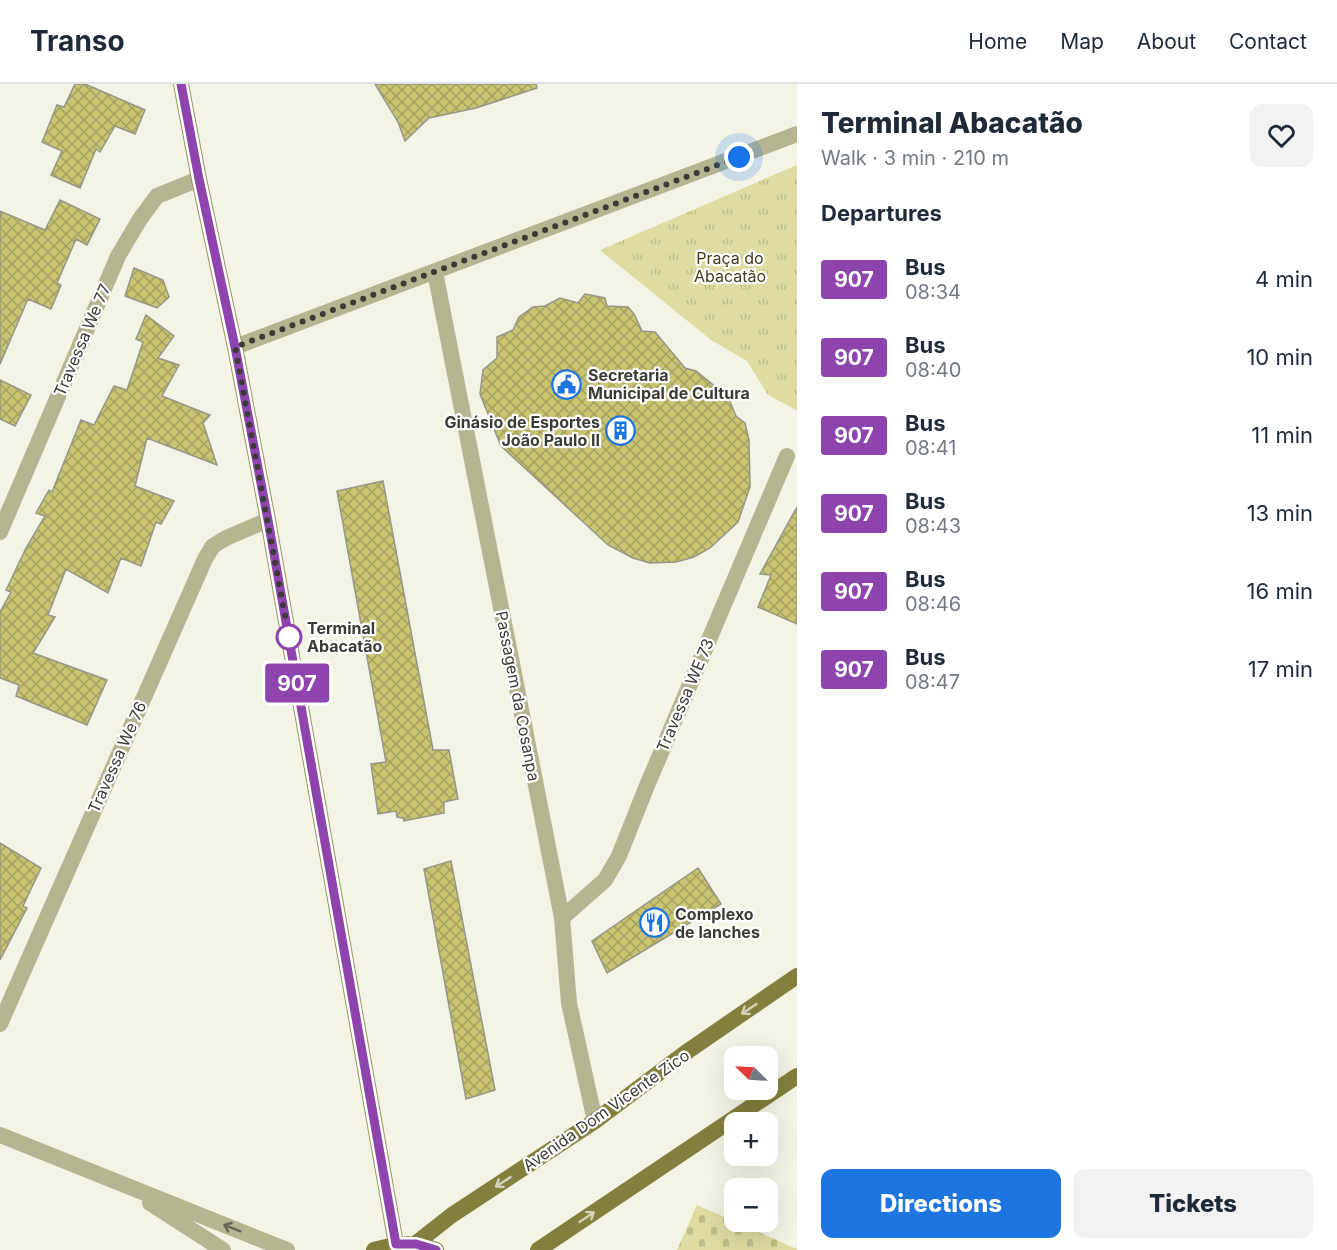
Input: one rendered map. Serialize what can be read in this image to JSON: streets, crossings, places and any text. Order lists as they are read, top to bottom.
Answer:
{
  "streets": {
    "main road": ["Avenida Dom Vicente Zico"],
    "street": [
      "Travessa We 77",
      "Travessa WE 73",
      "Passagem da Cosanpa",
      "Travessa We 76"
    ]
  },
  "crossings": [
    ["Travessa WE 73", "Passagem da Cosanpa"],
    ["Passagem da Cosanpa", "Avenida Dom Vicente Zico"]
  ],
  "parks": ["Praça do Abacatão"],
  "places": {
    "public building": ["Secretaria Municipal de Cultura"],
    "building": ["Ginásio de Esportes João Paulo II"],
    "other": ["Terminal Abacatão"],
    "restaurant": ["Complexo de lanches"]
  },
  "lines": ["bus line 907"],
  "north": "top left",
  "page": {
    "header": "Transo",
    "nav": [
      "Home",
      "Map",
      "About",
      "Contact"
    ],
    "on_map": "907",
    "heading": [
      ["Terminal Abacatão", "Walk · 3 min · 210 m"],
      "Departures"
    ],
    "list": [
      {
        "mark": "907",
        "name": "Bus",
        "note": "08:34",
        "value": "4 min"
      },
      {
        "mark": "907",
        "name": "Bus",
        "note": "08:40",
        "value": "10 min"
      },
      {
        "mark": "907",
        "name": "Bus",
        "note": "08:41",
        "value": "11 min"
      },
      {
        "mark": "907",
        "name": "Bus",
        "note": "08:43",
        "value": "13 min"
      },
      {
        "mark": "907",
        "name": "Bus",
        "note": "08:46",
        "value": "16 min"
      },
      {
        "mark": "907",
        "name": "Bus",
        "note": "08:47",
        "value": "17 min"
      }
    ],
    "map_buttons": ["+", "−"],
    "buttons": ["Directions", "Tickets"]
  }
}
